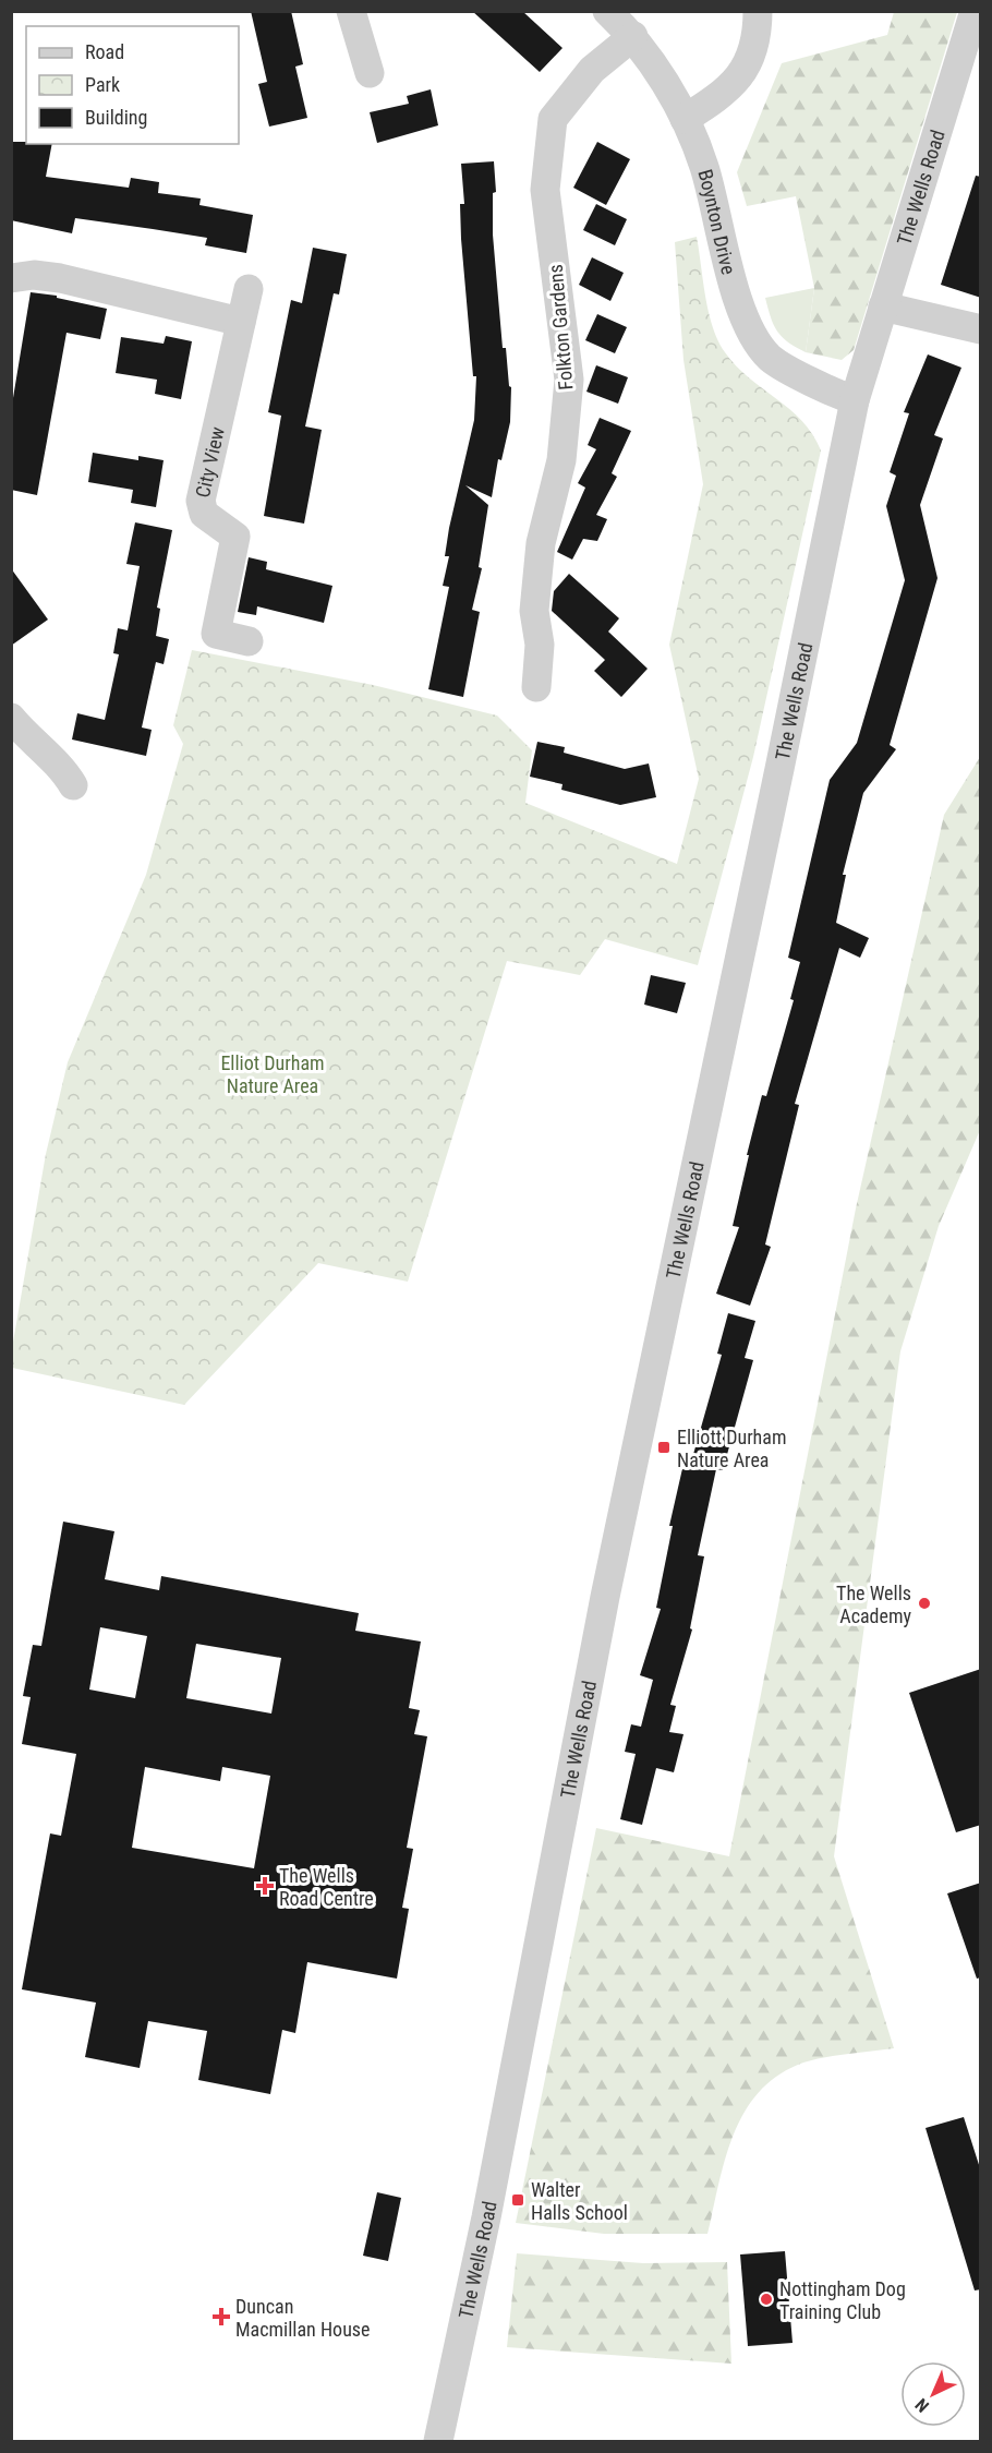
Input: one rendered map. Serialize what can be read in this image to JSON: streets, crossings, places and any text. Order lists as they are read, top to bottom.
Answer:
{
  "streets": {
    "street": [
      "The Wells Road",
      "Boynton Drive",
      "Folkton Gardens",
      "City View"
    ]
  },
  "crossings": [
    ["The Wells Road", "Boynton Drive"],
    ["Boynton Drive", "Folkton Gardens"]
  ],
  "parks": ["Elliot Durham Nature Area"],
  "places": {
    "transit": ["Elliott Durham Nature Area", "Walter Halls School"],
    "other": ["The Wells Academy", "Nottingham Dog Training Club"],
    "health": ["The Wells Road Centre", "Duncan Macmillan House"]
  },
  "legend": ["Road", "Park", "Building"],
  "north": "bottom left"
}
